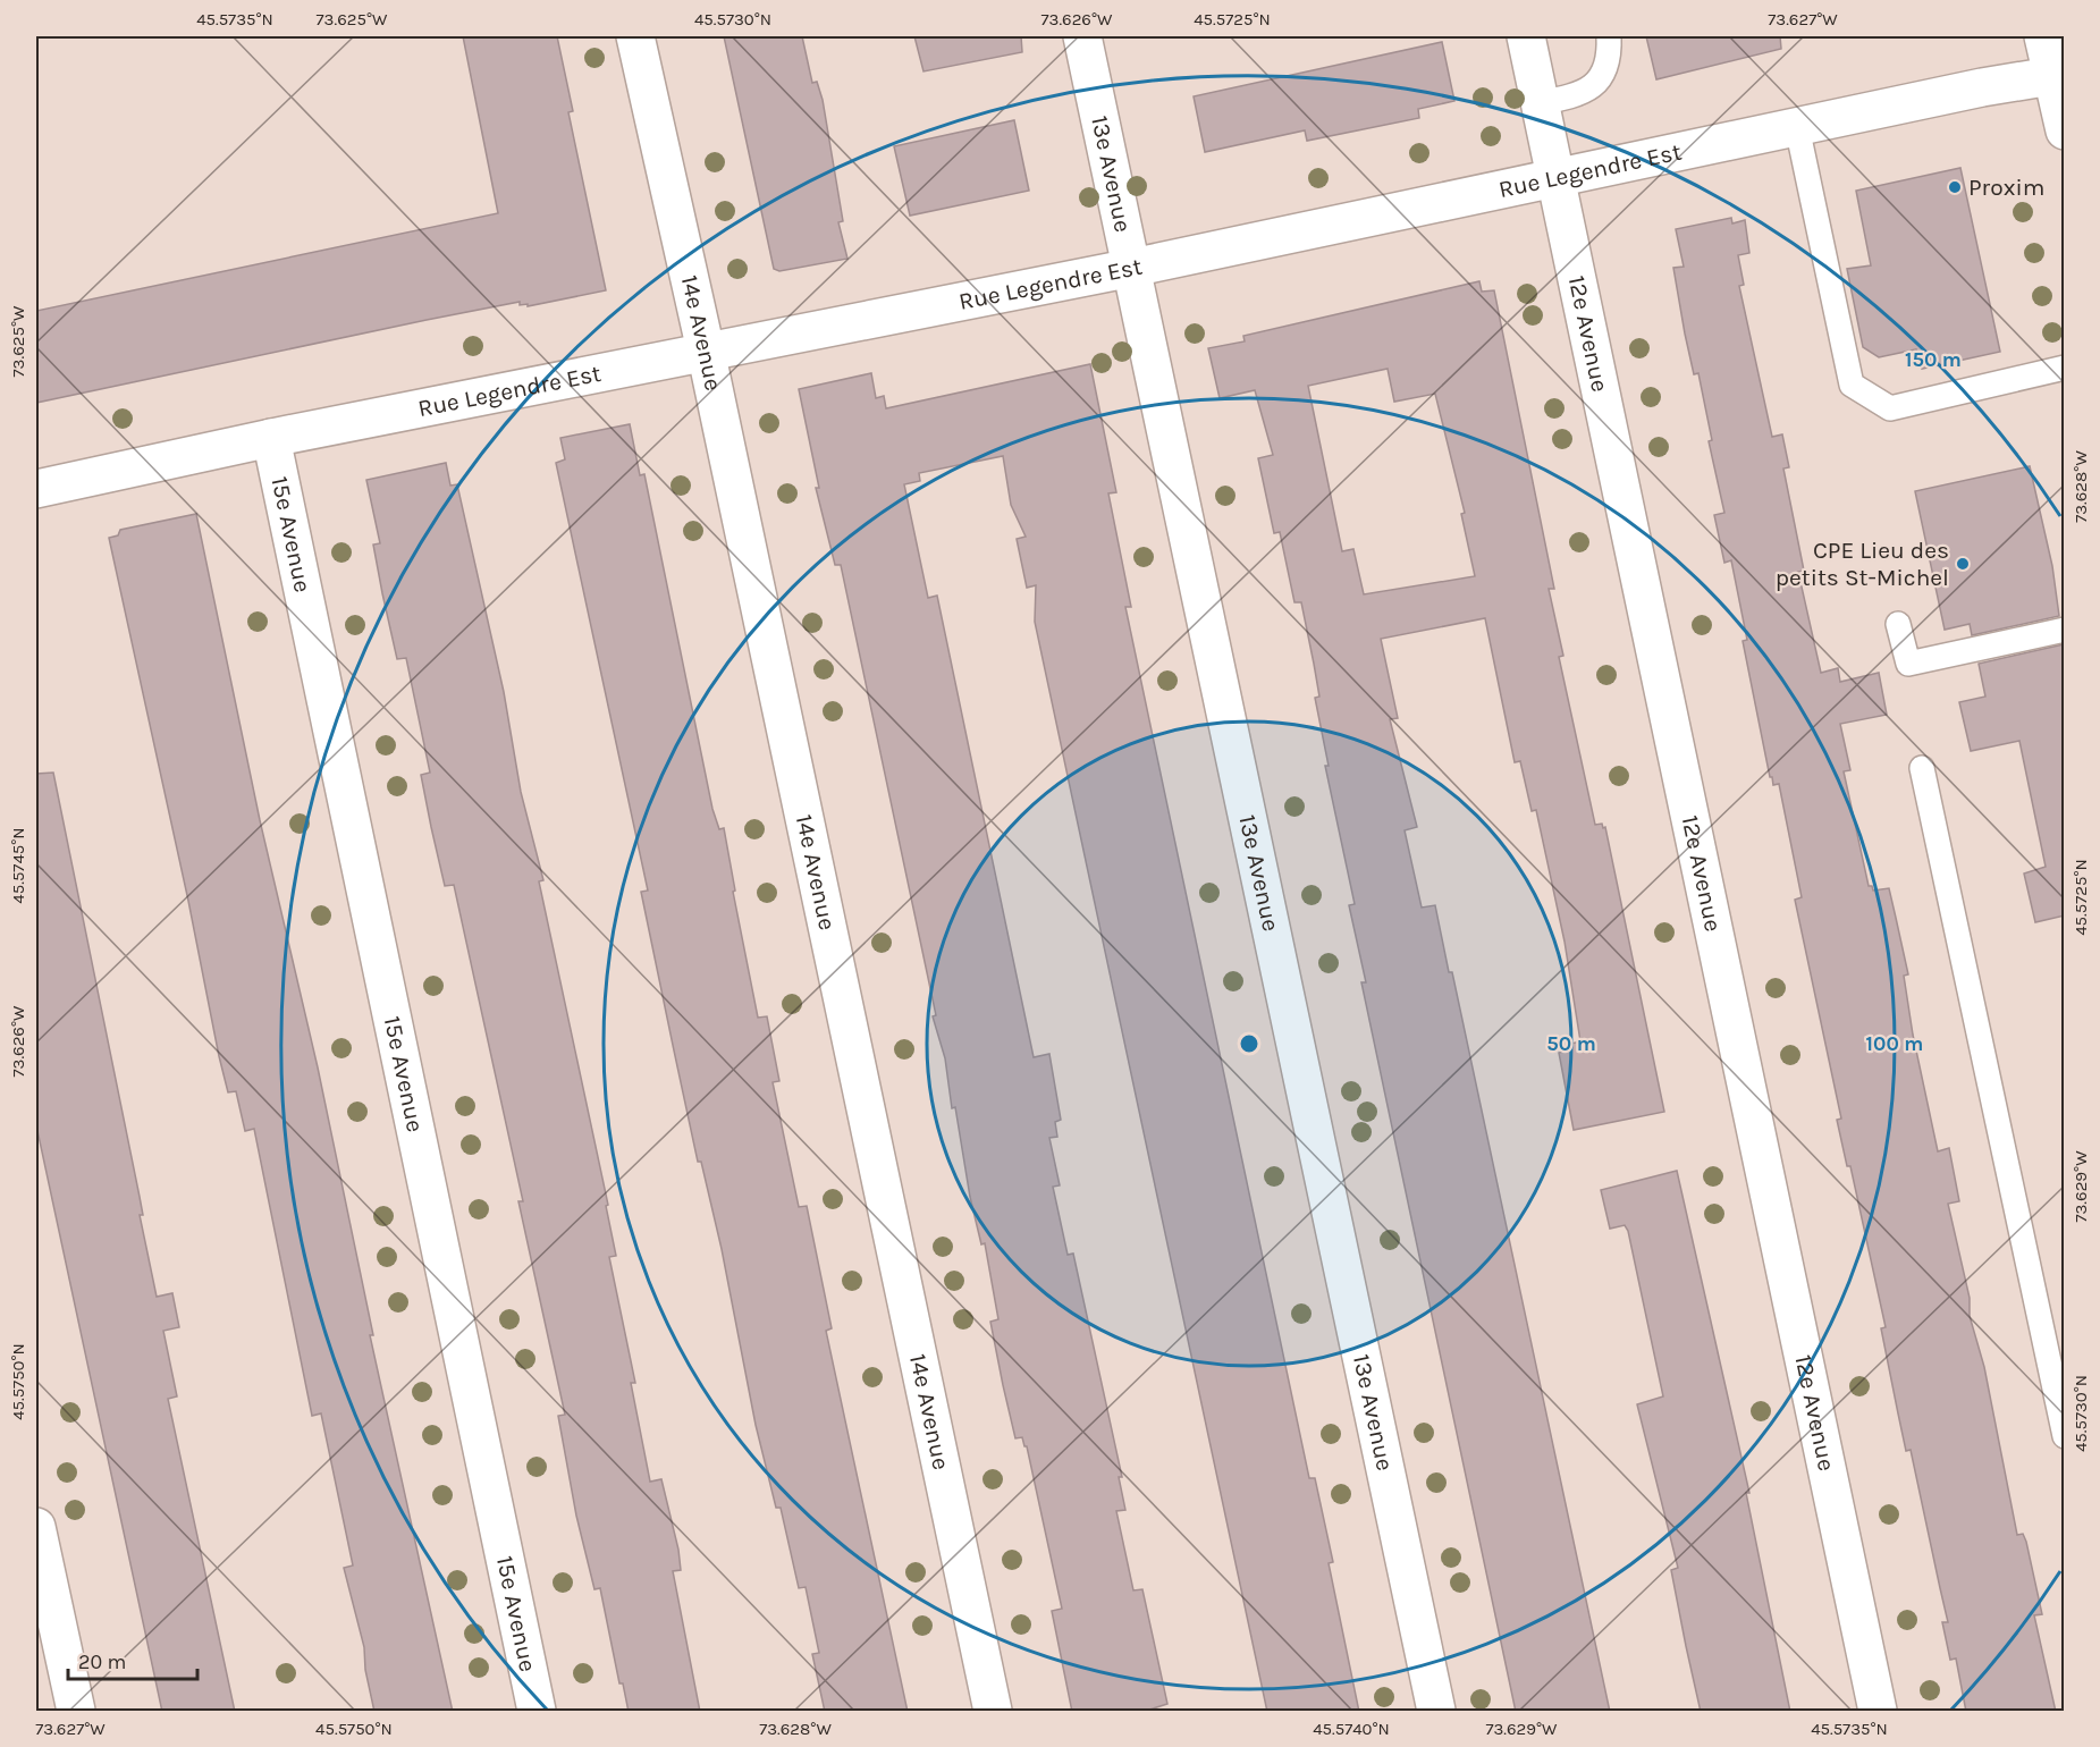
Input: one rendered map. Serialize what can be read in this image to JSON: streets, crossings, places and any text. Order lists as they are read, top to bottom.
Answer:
{
  "streets": {
    "street": [
      "Rue Legendre Est",
      "13e Avenue",
      "14e Avenue",
      "12e Avenue",
      "15e Avenue"
    ]
  },
  "crossings": [
    ["Rue Legendre Est", "13e Avenue"],
    ["Rue Legendre Est", "14e Avenue"],
    ["Rue Legendre Est", "12e Avenue"],
    ["Rue Legendre Est", "15e Avenue"]
  ],
  "places": ["Proxim", "CPE Lieu des petits St-Michel"],
  "scale_bar": "20 m",
  "coordinates": [
    "45.5735°N",
    "73.625°W",
    "45.5730°N",
    "73.626°W",
    "45.5725°N",
    "73.627°W",
    "73.628°W",
    "45.5745°N",
    "73.629°W",
    "45.5750°N",
    "45.5740°N"
  ],
  "rings": ["150 m", "50 m", "100 m"]
}
